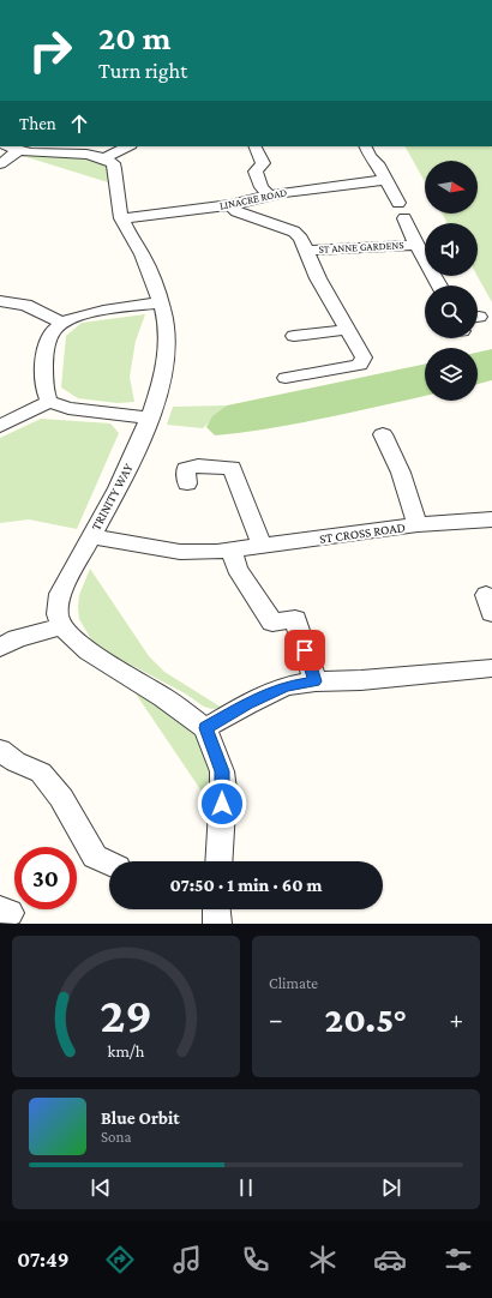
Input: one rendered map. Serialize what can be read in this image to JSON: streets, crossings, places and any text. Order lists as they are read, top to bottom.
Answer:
{
  "streets": {
    "street": [
      "LINACRE ROAD",
      "ST ANNE GARDENS",
      "TRINITY WAY",
      "ST CROSS ROAD"
    ]
  },
  "crossings": [
    ["LINACRE ROAD", "ST ANNE GARDENS"],
    ["LINACRE ROAD", "TRINITY WAY"],
    ["TRINITY WAY", "ST CROSS ROAD"]
  ],
  "north": "right",
  "page": {
    "turn": ["20 m", "Turn right"],
    "then": "Then",
    "limit": "30",
    "trip": "07:50 · 1 min · 60 m",
    "tile": "Climate",
    "heat": ["−", "20.5°", "+"],
    "song": ["Blue Orbit", "Sona"],
    "tabs": "07:49",
    "gauge": ["29", "km/h"]
  }
}
